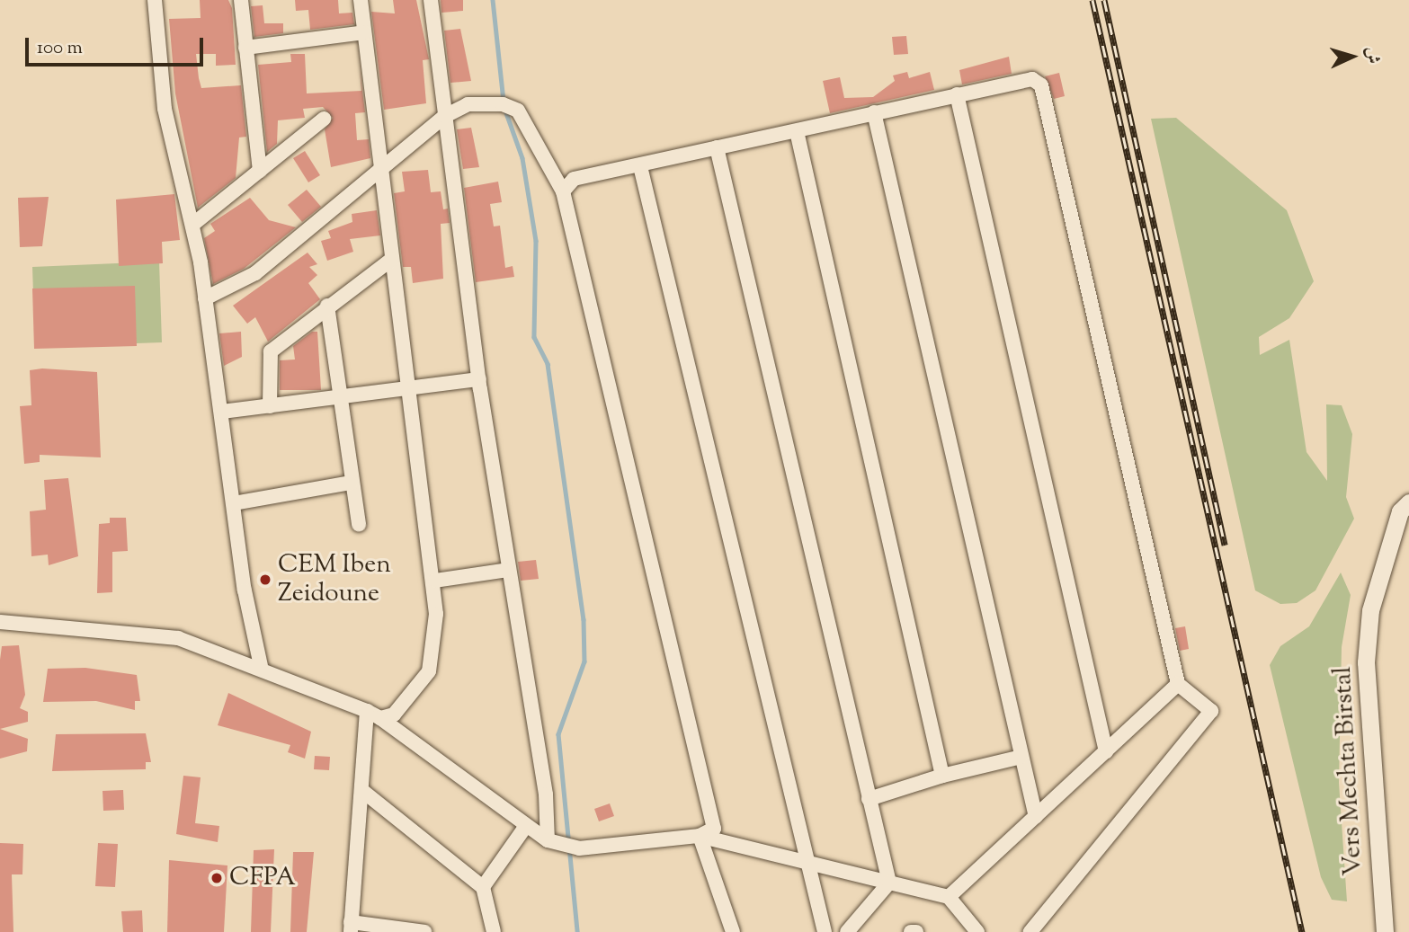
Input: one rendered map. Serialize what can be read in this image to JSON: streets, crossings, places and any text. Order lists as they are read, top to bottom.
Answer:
{
  "streets": {
    "street": ["Vers Mechta Birstal"]
  },
  "places": ["CEM Iben Zeidoune", "CFPA"],
  "scale_bar": "100 m",
  "north": "right"
}
